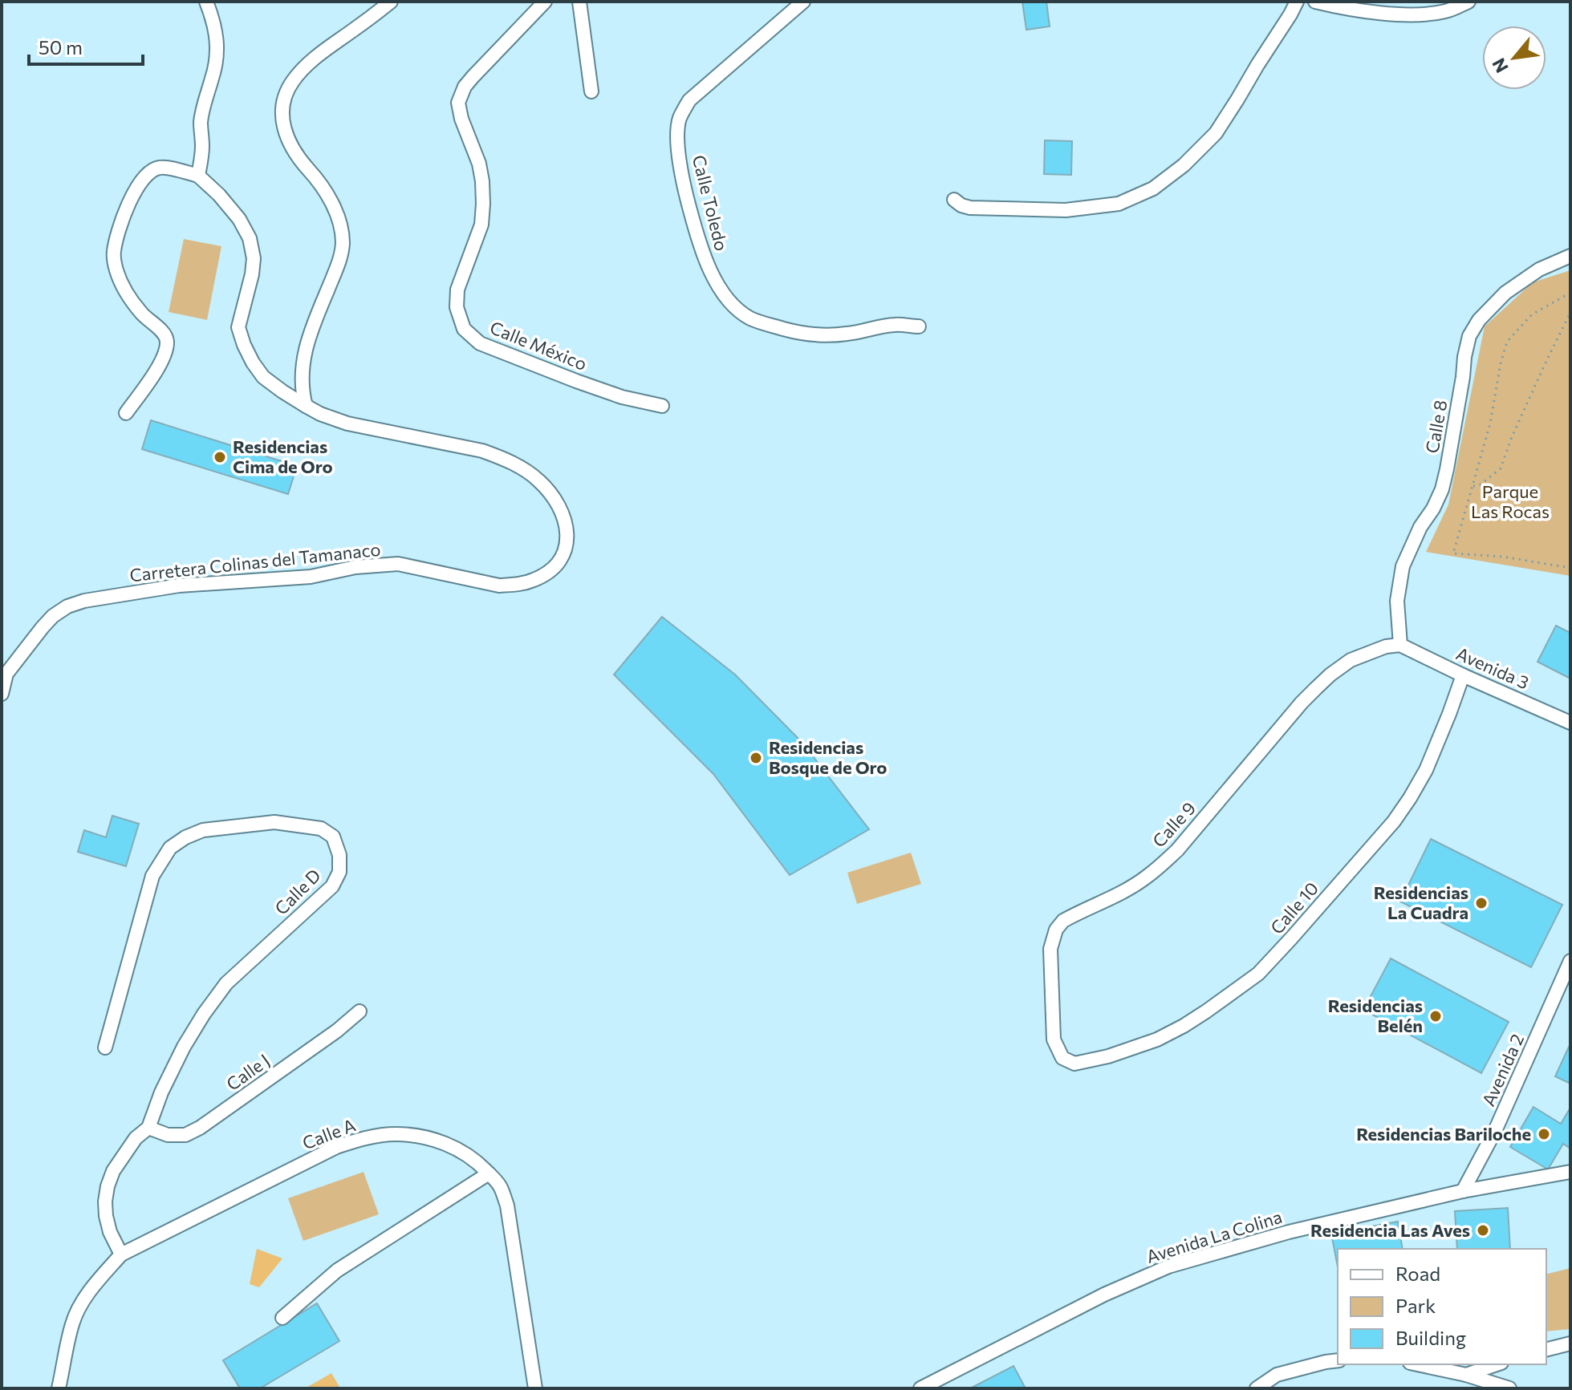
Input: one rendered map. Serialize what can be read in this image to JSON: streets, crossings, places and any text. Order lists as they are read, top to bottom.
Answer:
{
  "streets": {
    "street": [
      "Calle Toledo",
      "Calle México",
      "Calle 8",
      "Carretera Colinas del Tamanaco",
      "Avenida 3",
      "Calle 9",
      "Calle D",
      "Calle 10",
      "Avenida 2",
      "Calle J",
      "Calle A",
      "Avenida La Colina"
    ]
  },
  "crossings": [
    ["Calle 8", "Avenida 3"],
    ["Calle 8", "Calle 9"],
    ["Avenida 3", "Calle 9"],
    ["Avenida 3", "Calle 10"],
    ["Calle 9", "Calle 10"],
    ["Calle D", "Calle J"],
    ["Calle D", "Calle A"],
    ["Avenida 2", "Avenida La Colina"]
  ],
  "parks": ["Parque Las Rocas"],
  "places": [
    "Residencias Cima de Oro",
    "Residencias Bosque de Oro",
    "Residencias La Cuadra",
    "Residencias Belén",
    "Residencias Bariloche",
    "Residencia Las Aves"
  ],
  "legend": ["Road", "Park", "Building"],
  "scale_bar": "50 m",
  "north": "bottom left"
}
